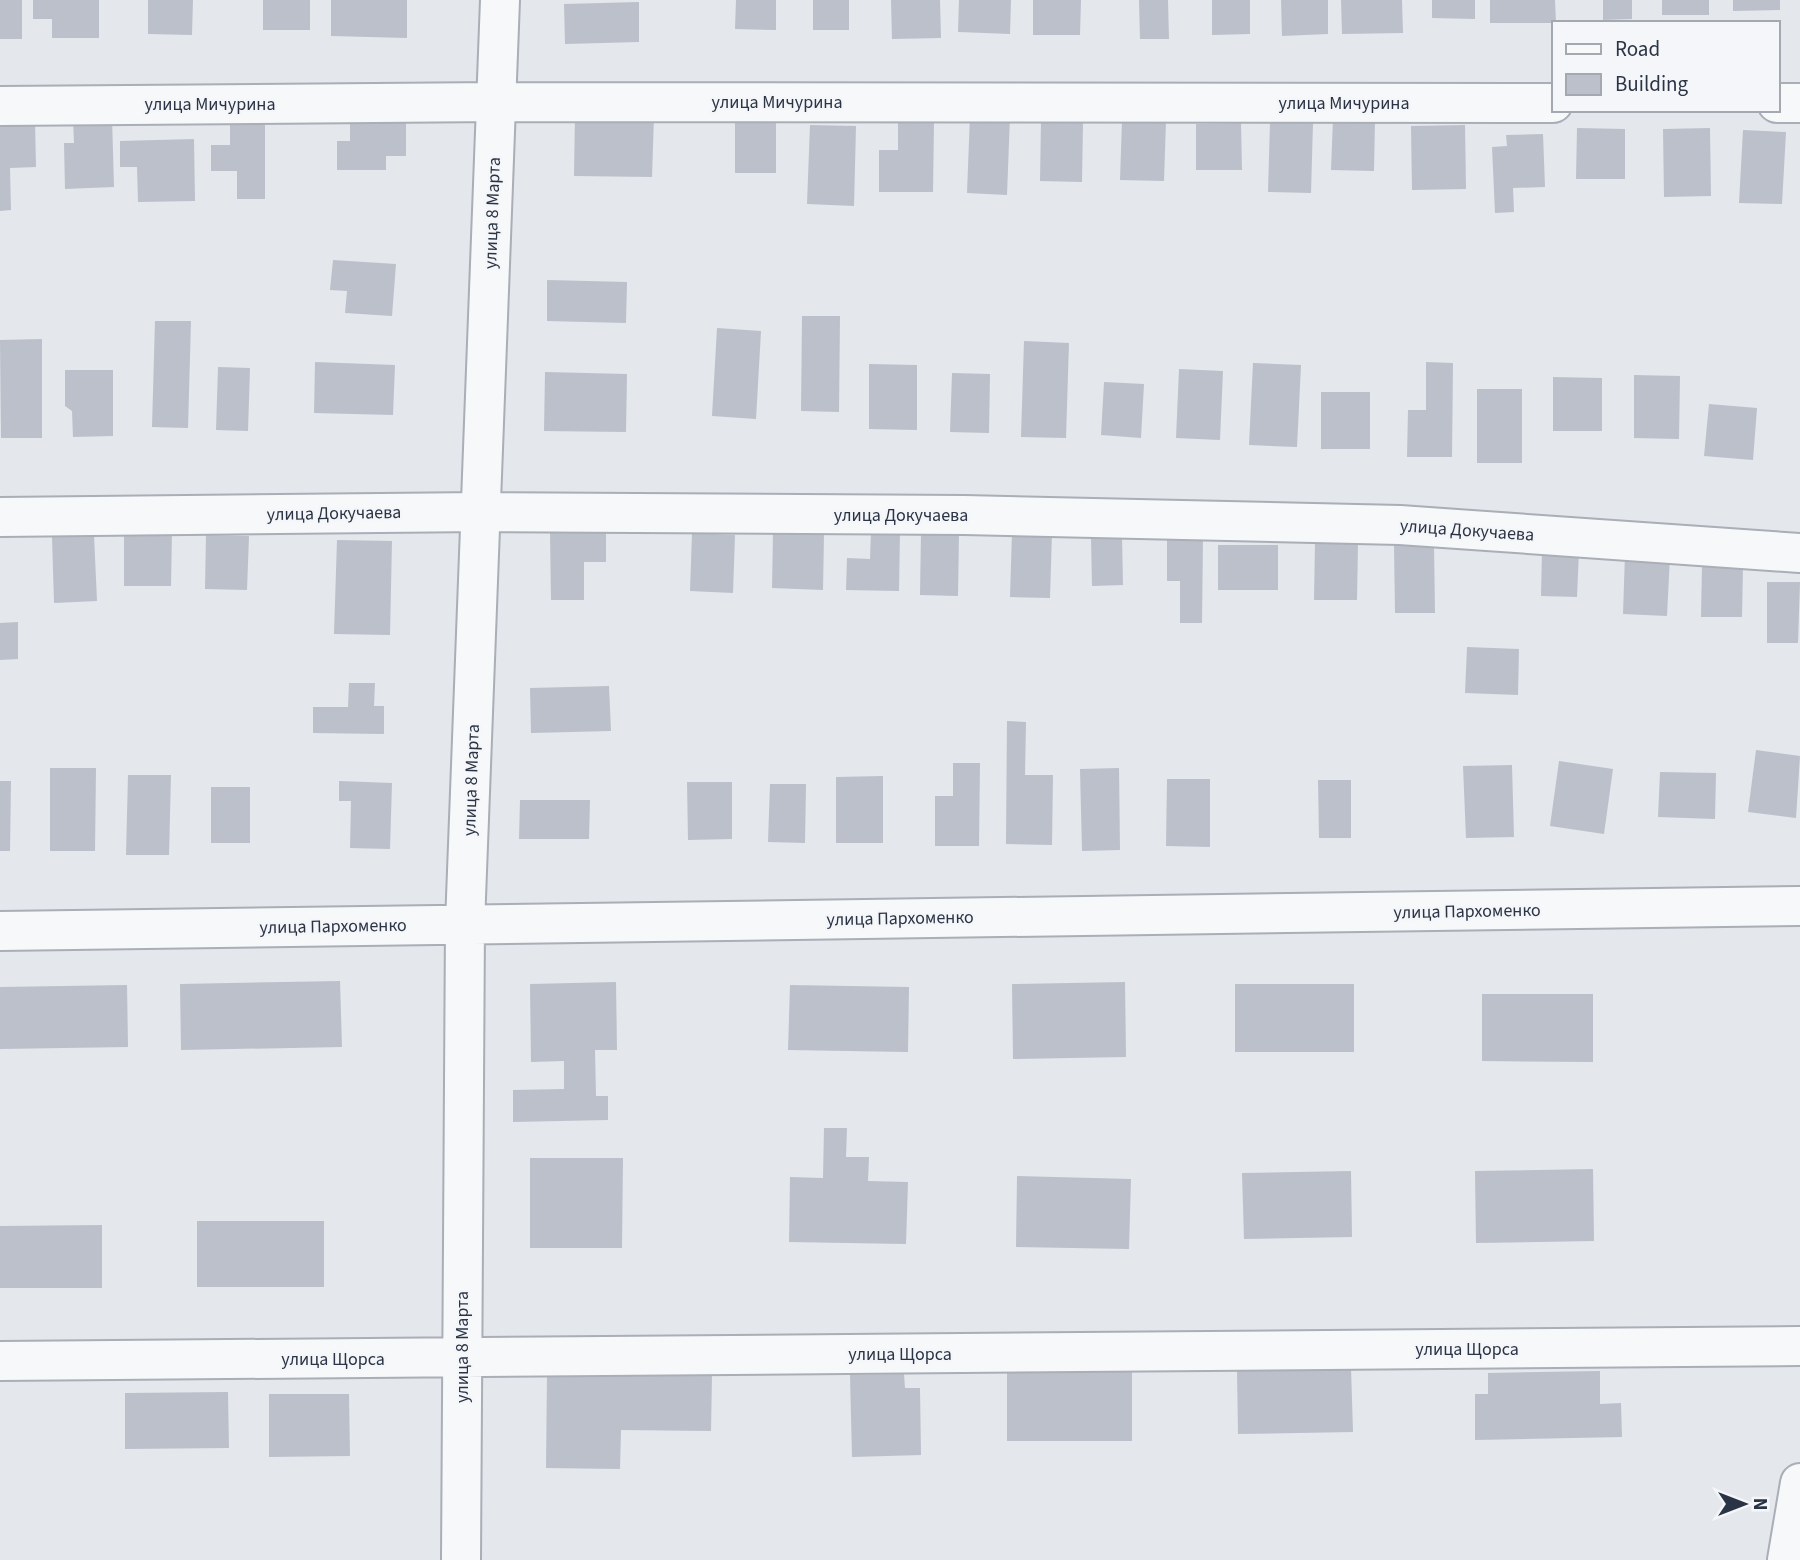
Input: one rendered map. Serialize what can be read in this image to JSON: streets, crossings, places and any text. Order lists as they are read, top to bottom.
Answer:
{
  "streets": {
    "street": [
      "улица Мичурина",
      "улица 8 Марта",
      "улица Докучаева",
      "улица Пархоменко",
      "улица Щорса"
    ]
  },
  "crossings": [
    ["улица Мичурина", "улица 8 Марта"],
    ["улица 8 Марта", "улица Докучаева"],
    ["улица 8 Марта", "улица Пархоменко"],
    ["улица 8 Марта", "улица Щорса"]
  ],
  "legend": ["Road", "Building"],
  "north": "right"
}
